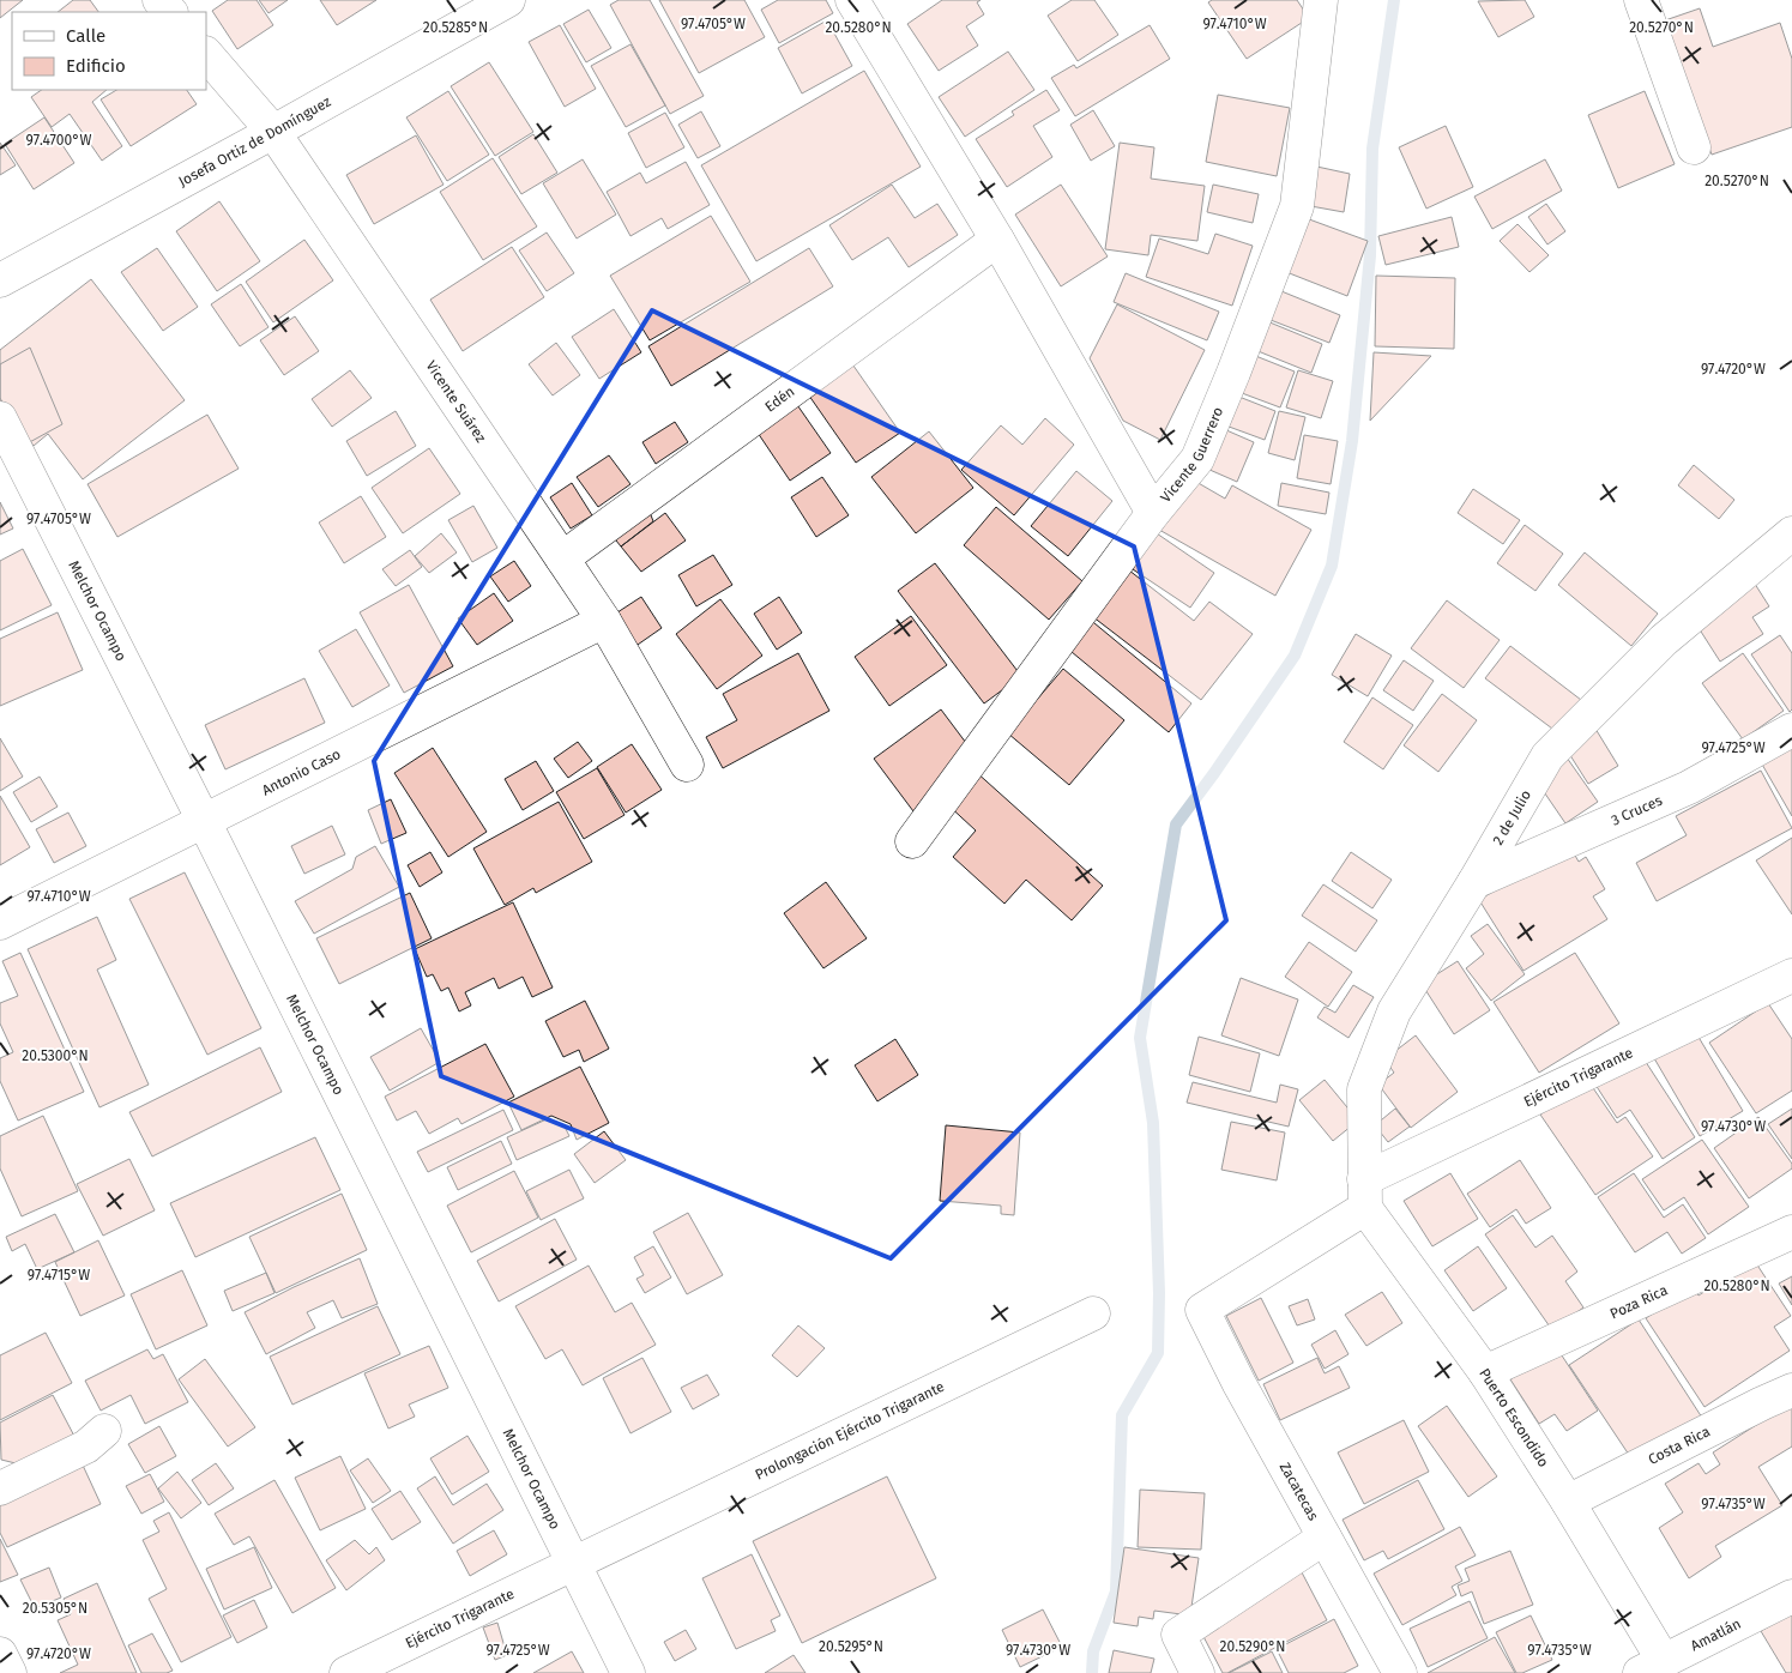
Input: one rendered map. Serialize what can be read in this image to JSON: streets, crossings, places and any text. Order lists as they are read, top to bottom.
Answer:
{
  "streets": {
    "street": [
      "Josefa Ortiz de Domínguez",
      "Edén",
      "Vicente Suárez",
      "Vicente Guerrero",
      "Melchor Ocampo",
      "Antonio Caso",
      "3 Cruces",
      "2 de Julio",
      "Ejército Trigarante",
      "Poza Rica",
      "Puerto Escondido",
      "Prolongación Ejército Trigarante",
      "Costa Rica",
      "Zacatecas",
      "Amatlán"
    ]
  },
  "crossings": [
    ["Josefa Ortiz de Domínguez", "Vicente Suárez"],
    ["Edén", "Vicente Suárez"],
    ["Vicente Suárez", "Antonio Caso"],
    ["Melchor Ocampo", "Antonio Caso"],
    ["Melchor Ocampo", "Ejército Trigarante"],
    ["Melchor Ocampo", "Prolongación Ejército Trigarante"],
    ["3 Cruces", "2 de Julio"],
    ["2 de Julio", "Ejército Trigarante"],
    ["2 de Julio", "Puerto Escondido"],
    ["Ejército Trigarante", "Puerto Escondido"],
    ["Ejército Trigarante", "Prolongación Ejército Trigarante"],
    ["Ejército Trigarante", "Zacatecas"],
    ["Poza Rica", "Puerto Escondido"],
    ["Puerto Escondido", "Costa Rica"],
    ["Puerto Escondido", "Amatlán"]
  ],
  "legend": ["Calle", "Edificio"],
  "coordinates": [
    "97.4710°W",
    "97.4705°W",
    "20.5285°N",
    "20.5280°N",
    "20.5270°N",
    "97.4700°W",
    "97.4720°W",
    "97.4725°W",
    "20.5300°N",
    "97.4730°W",
    "97.4715°W",
    "97.4735°W",
    "20.5305°N",
    "20.5295°N",
    "20.5290°N"
  ]
}
